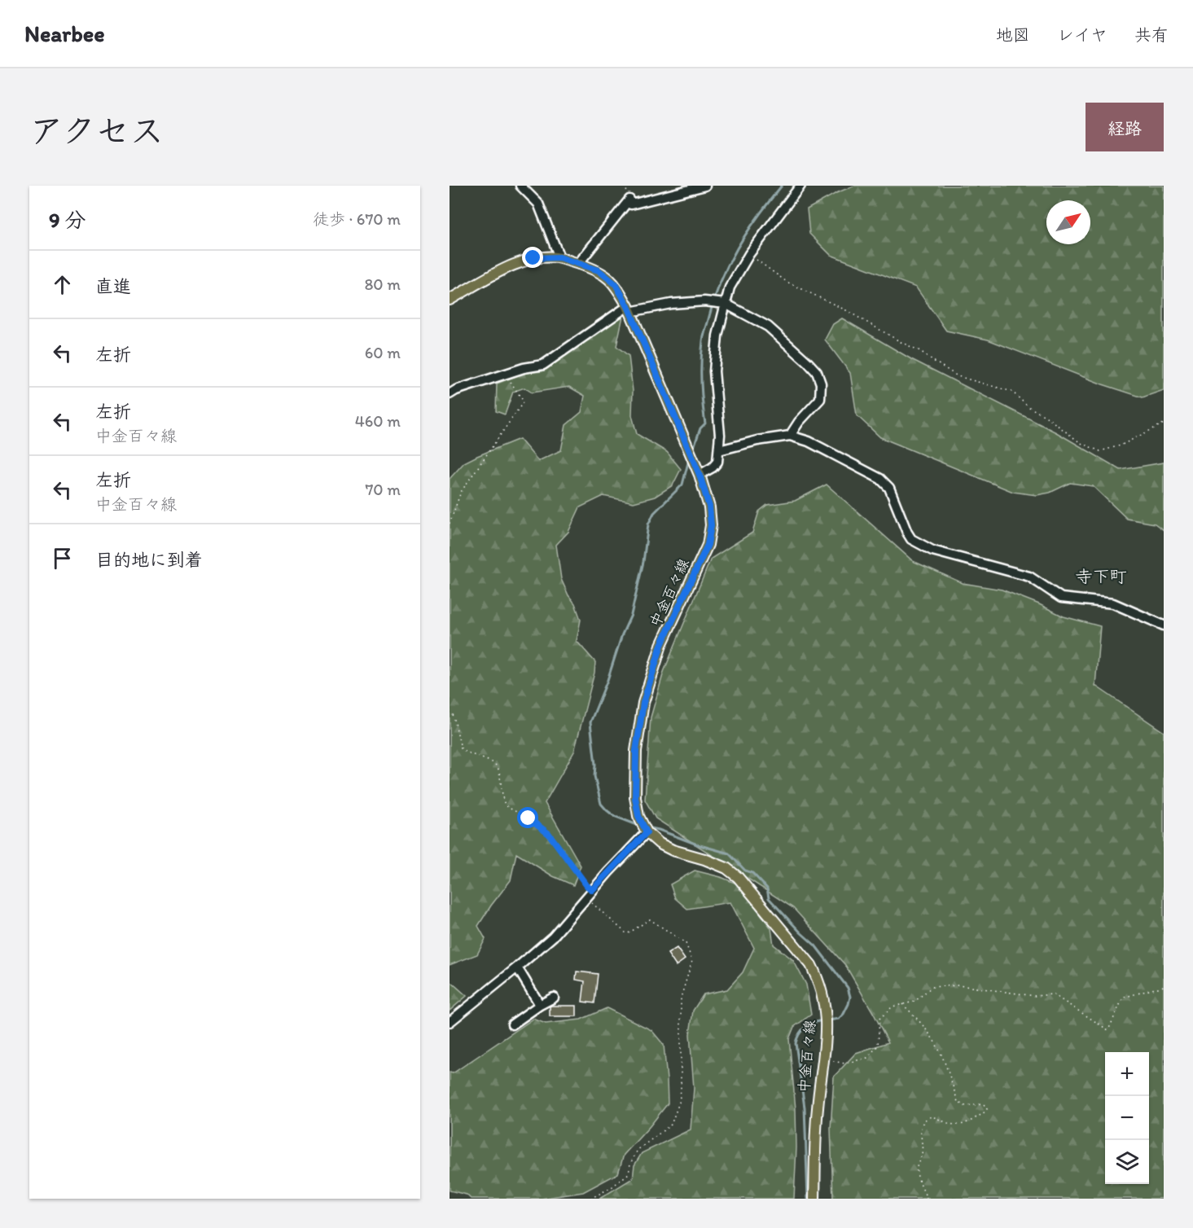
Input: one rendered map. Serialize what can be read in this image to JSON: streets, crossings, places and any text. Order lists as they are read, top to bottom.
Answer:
{
  "streets": {
    "main road": ["中金百々線"]
  },
  "districts": ["寺下町"],
  "north": "top right",
  "page": {
    "header": "Nearbee",
    "nav": ["地図", "レイヤ", "共有"],
    "title": "アクセス",
    "buttons": "経路",
    "heading": ["9 分", "徒歩 · 670 m"],
    "list": [
      ["直進", "80 m"],
      ["左折", "60 m"],
      ["左折", "中金百々線", "460 m"],
      ["左折", "中金百々線", "70 m"],
      "目的地に到着"
    ],
    "map_buttons": ["+", "−"]
  }
}
